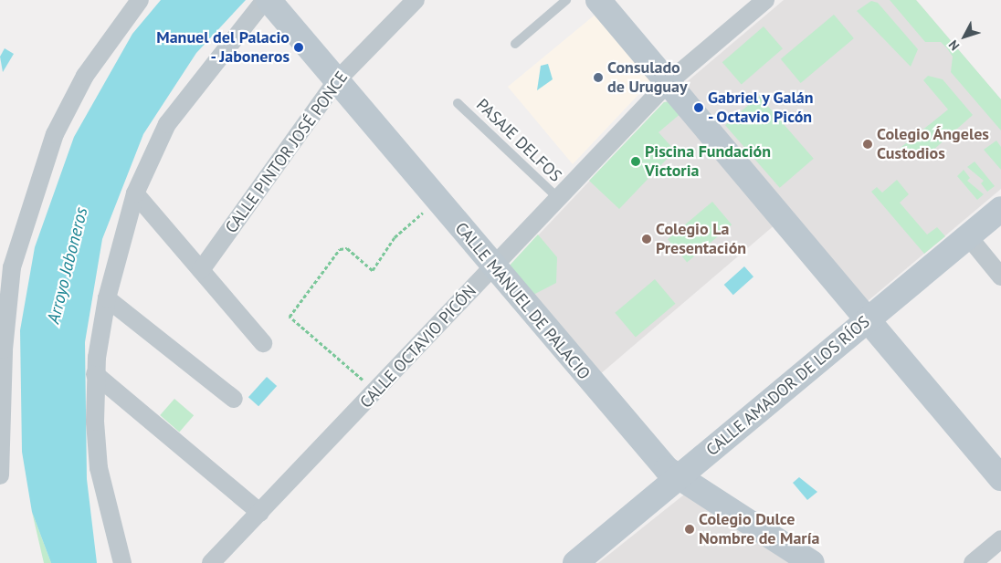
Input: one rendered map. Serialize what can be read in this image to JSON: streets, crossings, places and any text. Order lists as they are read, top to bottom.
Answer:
{
  "streets": {
    "street": [
      "CALLE PINTOR JOSÉ PONCE",
      "CALLE MANUEL DE PALACIO",
      "CALLE OCTAVIO PICÓN",
      "CALLE AMADOR DE LOS RÍOS"
    ],
    "lane": ["PASAJE DELFOS"]
  },
  "crossings": [
    ["PASAJE DELFOS", "CALLE OCTAVIO PICÓN"],
    ["CALLE PINTOR JOSÉ PONCE", "CALLE MANUEL DE PALACIO"],
    ["CALLE MANUEL DE PALACIO", "CALLE OCTAVIO PICÓN"],
    ["CALLE MANUEL DE PALACIO", "CALLE AMADOR DE LOS RÍOS"]
  ],
  "water": ["Arroyo Jaboneros"],
  "places": [
    "Manuel del Palacio - Jaboneros",
    "Consulado de Uruguay",
    "Gabriel y Galán - Octavio Picón",
    "Colegio Ángeles Custodios",
    "Piscina Fundación Victoria",
    "Colegio La Presentación",
    "Colegio Dulce Nombre de María"
  ],
  "north": "bottom left"
}
